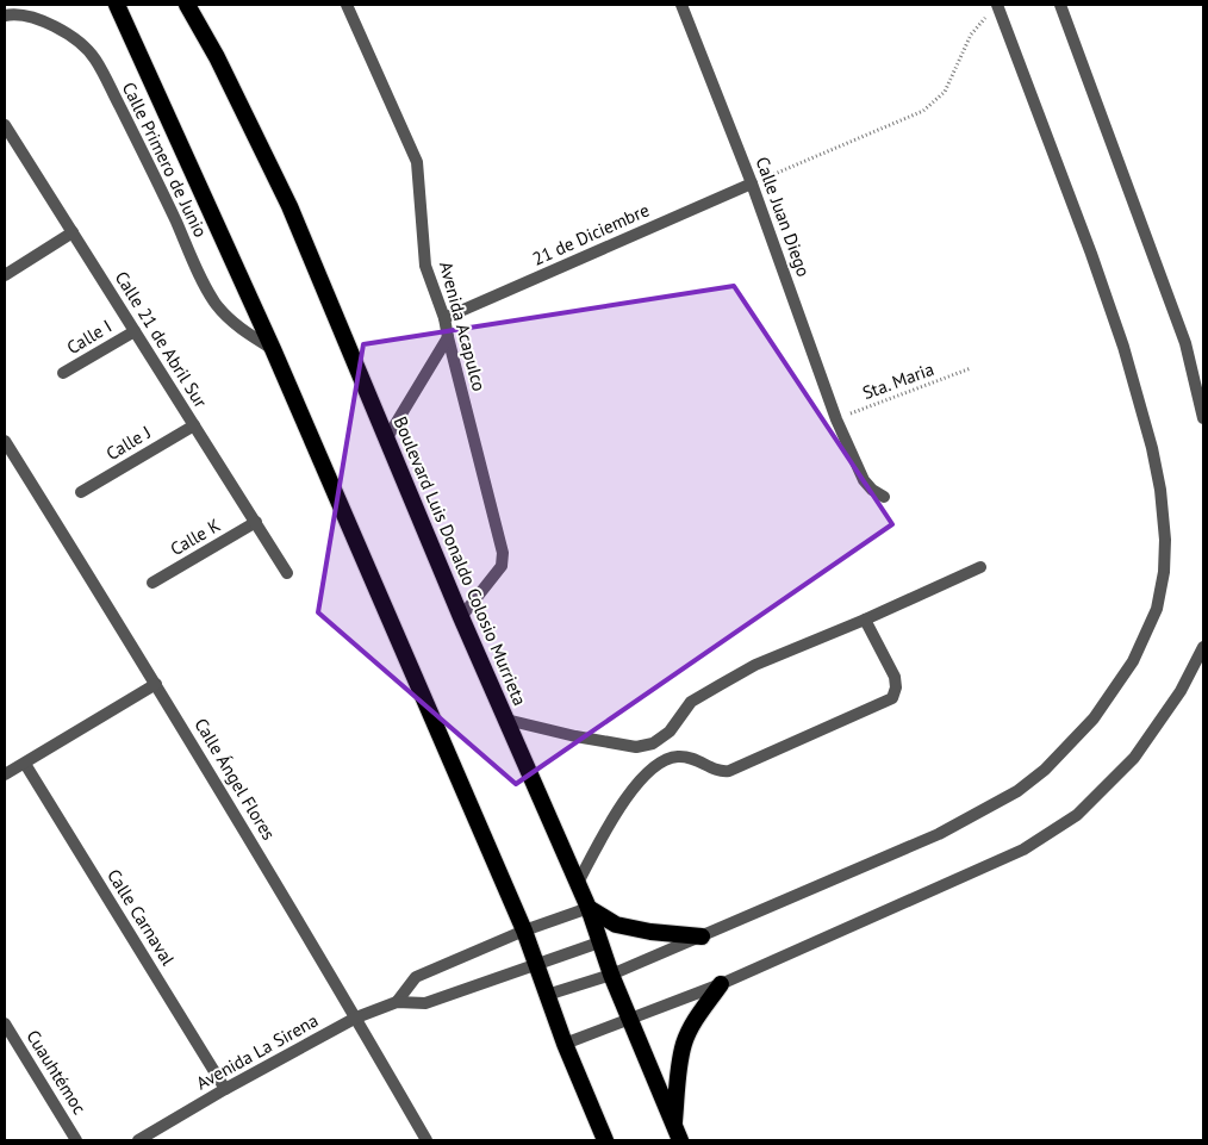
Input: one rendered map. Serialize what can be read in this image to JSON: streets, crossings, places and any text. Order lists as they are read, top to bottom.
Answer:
{
  "streets": {
    "highway": ["Boulevard Luis Donaldo Colosio Murrieta"],
    "street": [
      "Calle Primero de Junio",
      "Calle Juan Diego",
      "21 de Diciembre",
      "Avenida Acapulco",
      "Calle I",
      "Calle 21 de Abril Sur",
      "Calle J",
      "Calle K",
      "Calle Ángel Flores",
      "Calle Carnaval",
      "Avenida La Sirena",
      "Cuauhtémoc"
    ],
    "path": ["Sta. Maria"]
  },
  "crossings": [
    ["Calle Juan Diego", "21 de Diciembre"],
    ["Calle Juan Diego", "Sta. Maria"],
    ["21 de Diciembre", "Avenida Acapulco"],
    ["Avenida Acapulco", "Boulevard Luis Donaldo Colosio Murrieta"],
    ["Calle I", "Calle 21 de Abril Sur"],
    ["Calle 21 de Abril Sur", "Calle J"],
    ["Calle 21 de Abril Sur", "Calle K"],
    ["Boulevard Luis Donaldo Colosio Murrieta", "Avenida La Sirena"],
    ["Calle Ángel Flores", "Avenida La Sirena"],
    ["Calle Carnaval", "Avenida La Sirena"]
  ]
}
